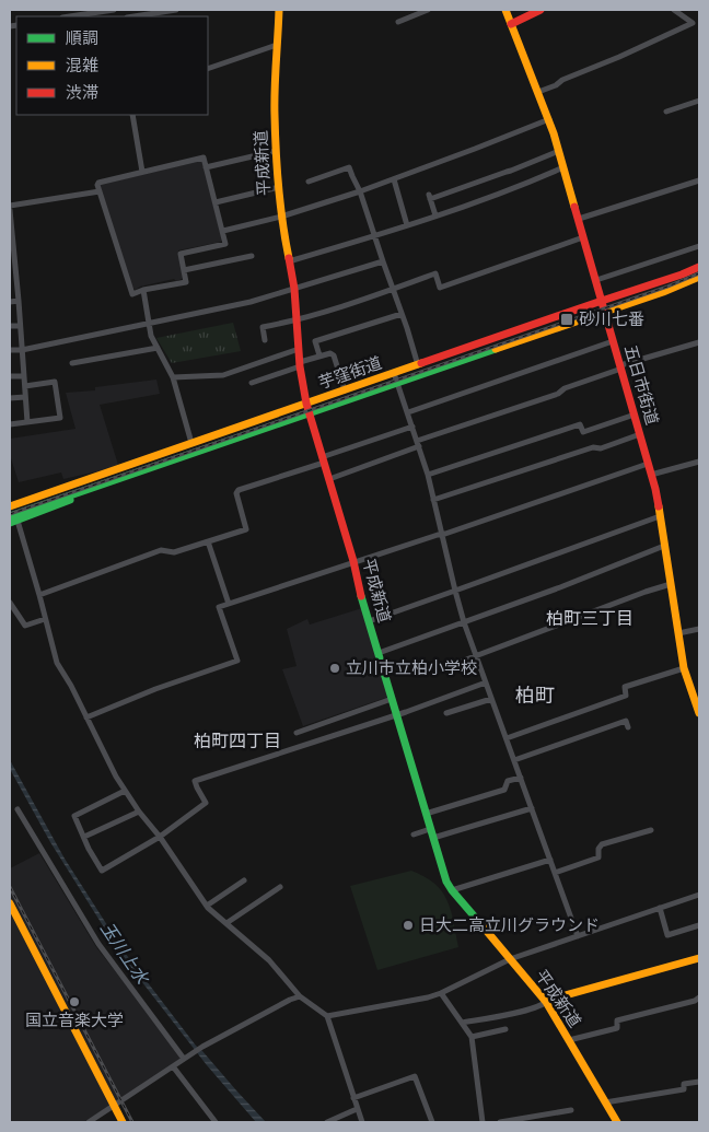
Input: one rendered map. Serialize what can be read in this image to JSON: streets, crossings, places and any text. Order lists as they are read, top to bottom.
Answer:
{
  "streets": {
    "main road": ["平成新道", "芋窪街道", "五日市街道"]
  },
  "crossings": [
    ["平成新道", "芋窪街道"],
    ["芋窪街道", "五日市街道"]
  ],
  "districts": ["柏町三丁目", "柏町", "柏町四丁目"],
  "water": ["玉川上水"],
  "places": {
    "transit": ["砂川七番"],
    "other": ["立川市立柏小学校", "日大二高立川グラウンド", "国立音楽大学"]
  },
  "legend": ["順調", "混雑", "渋滞"]
}
